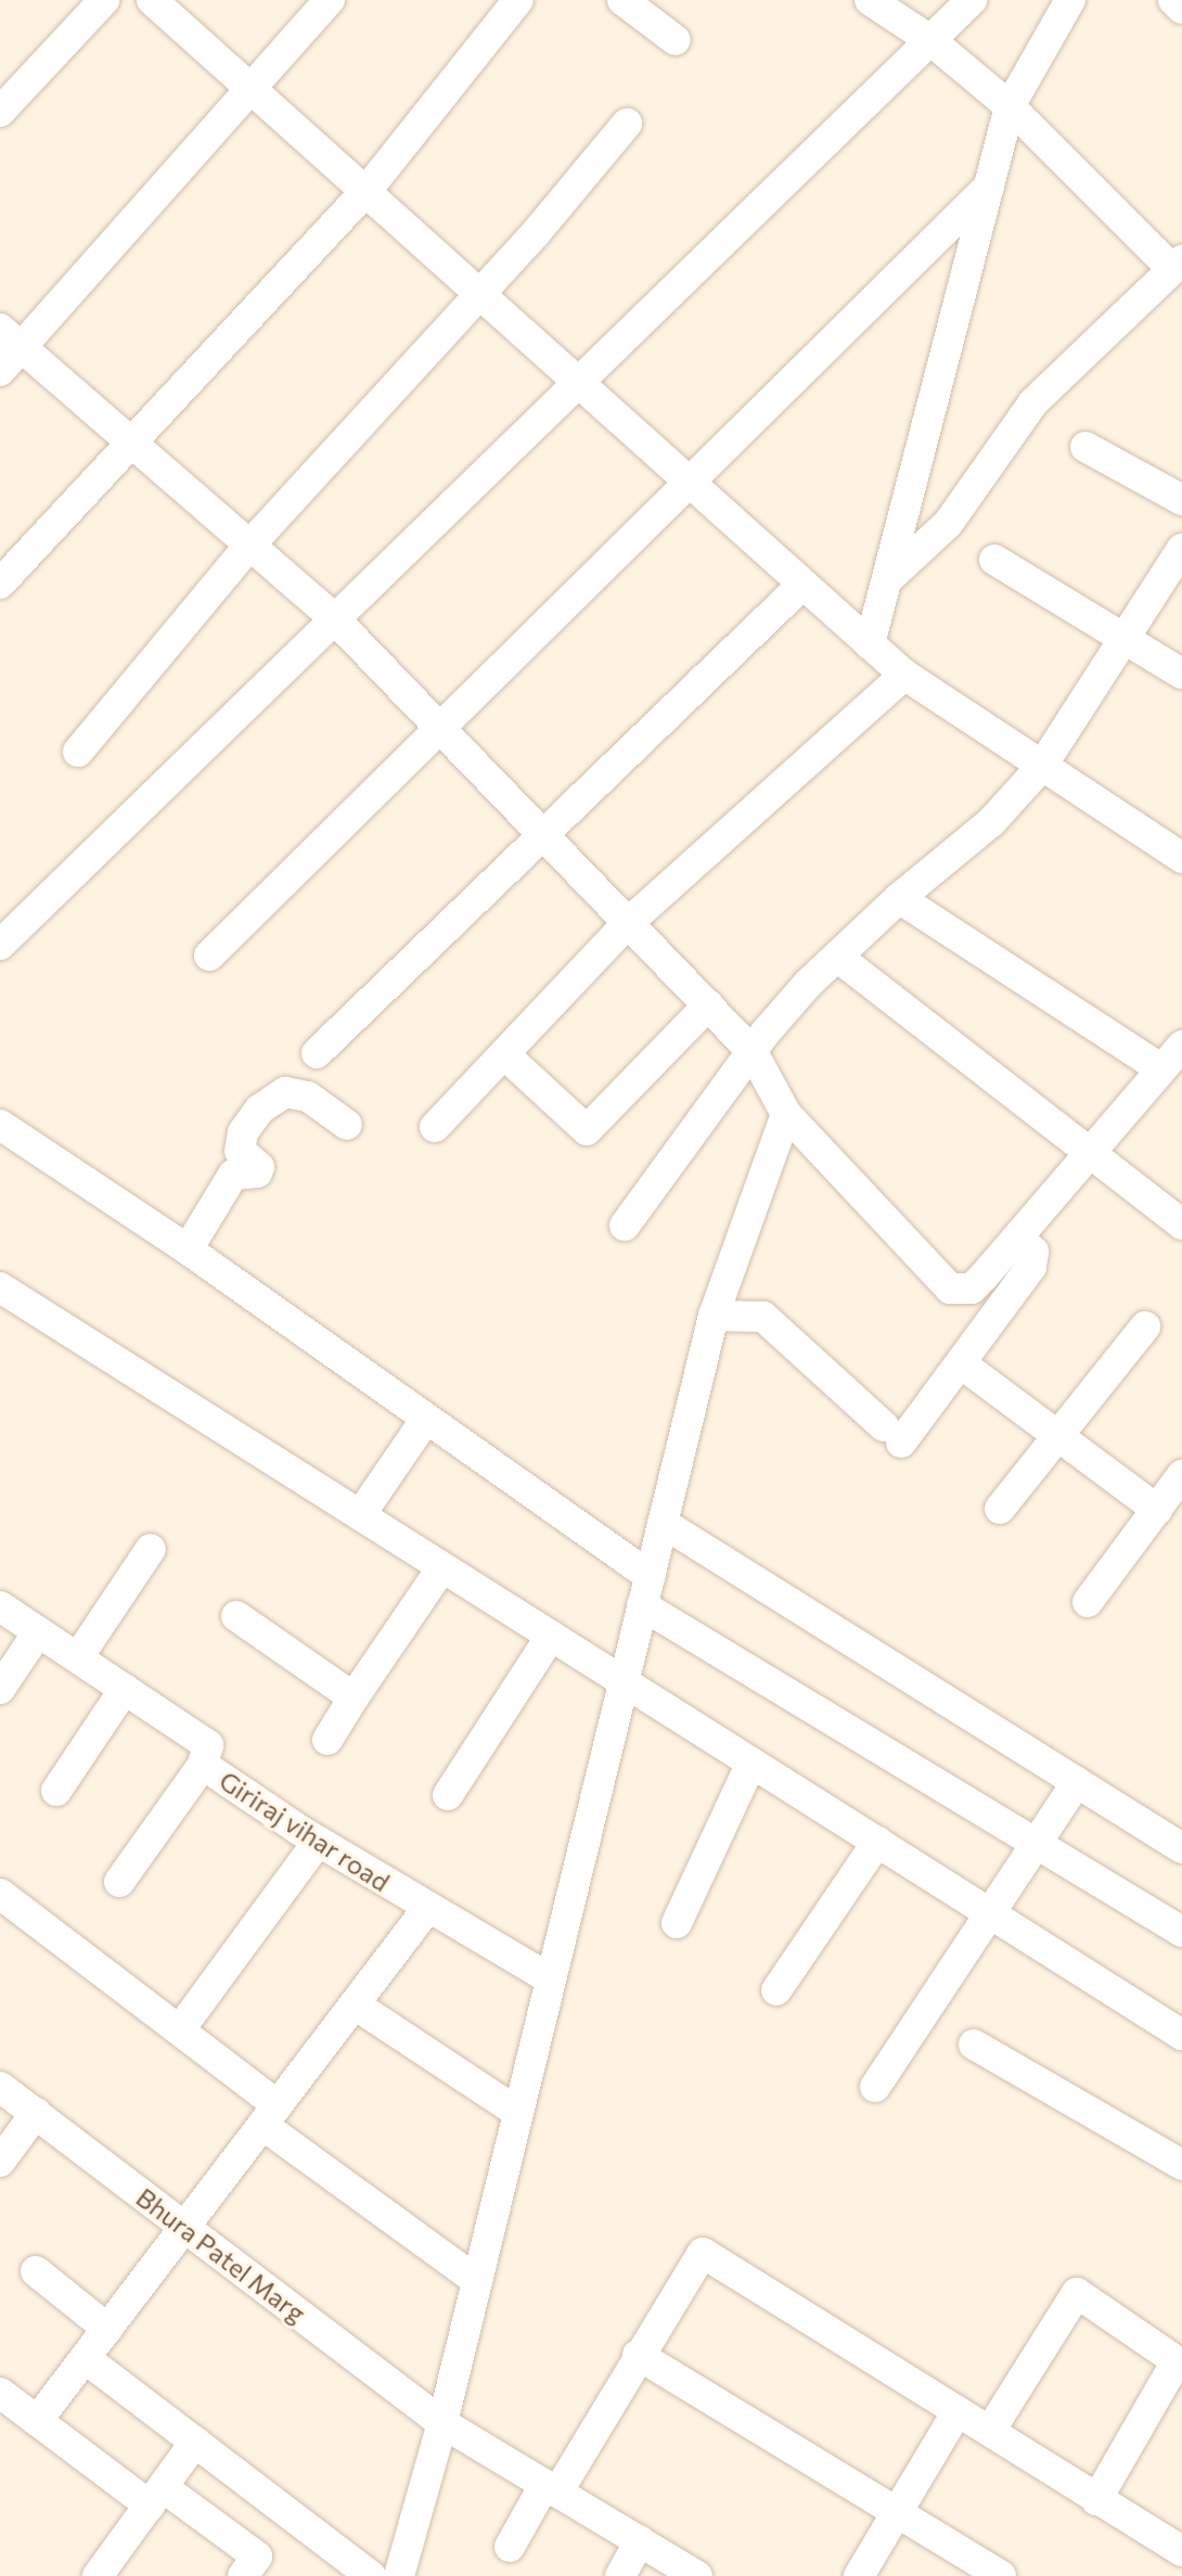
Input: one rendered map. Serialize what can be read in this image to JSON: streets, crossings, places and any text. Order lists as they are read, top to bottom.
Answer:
{
  "streets": {
    "street": ["Giriraj vihar road", "Bhura Patel Marg"]
  }
}
